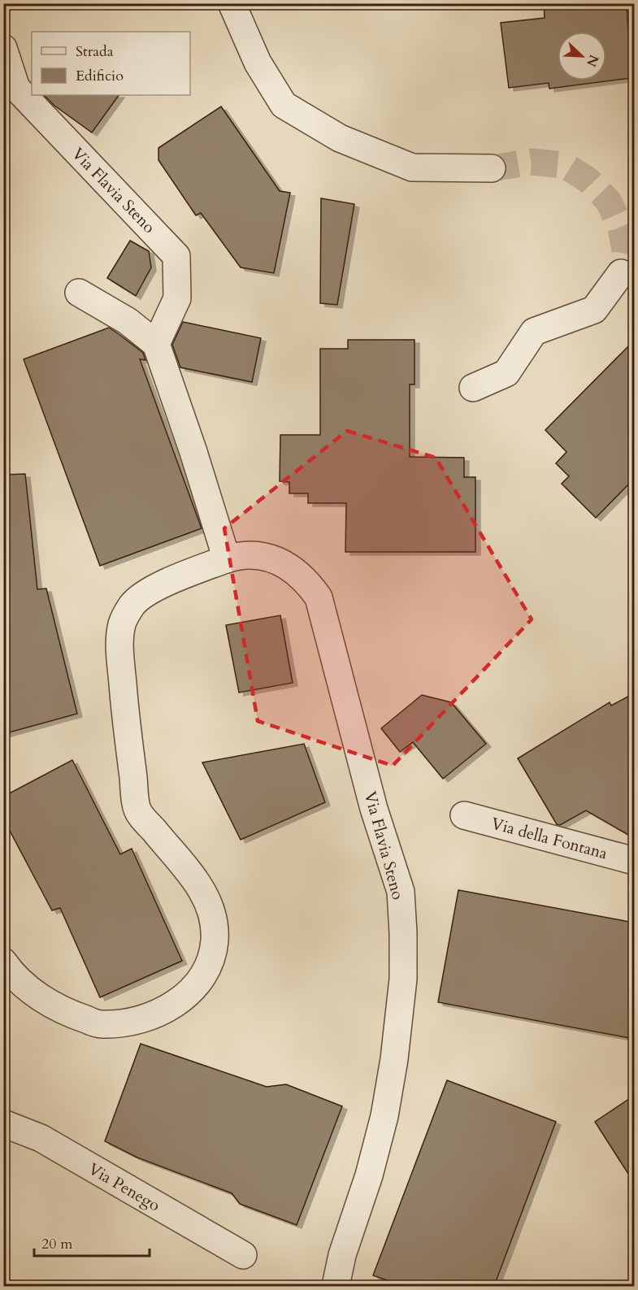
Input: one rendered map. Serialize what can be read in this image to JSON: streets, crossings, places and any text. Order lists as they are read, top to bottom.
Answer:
{
  "streets": {
    "street": ["Via Flavia Steno", "Via della Fontana", "Via Penego"]
  },
  "legend": ["Strada", "Edificio"],
  "scale_bar": "20 m",
  "north": "bottom right"
}
